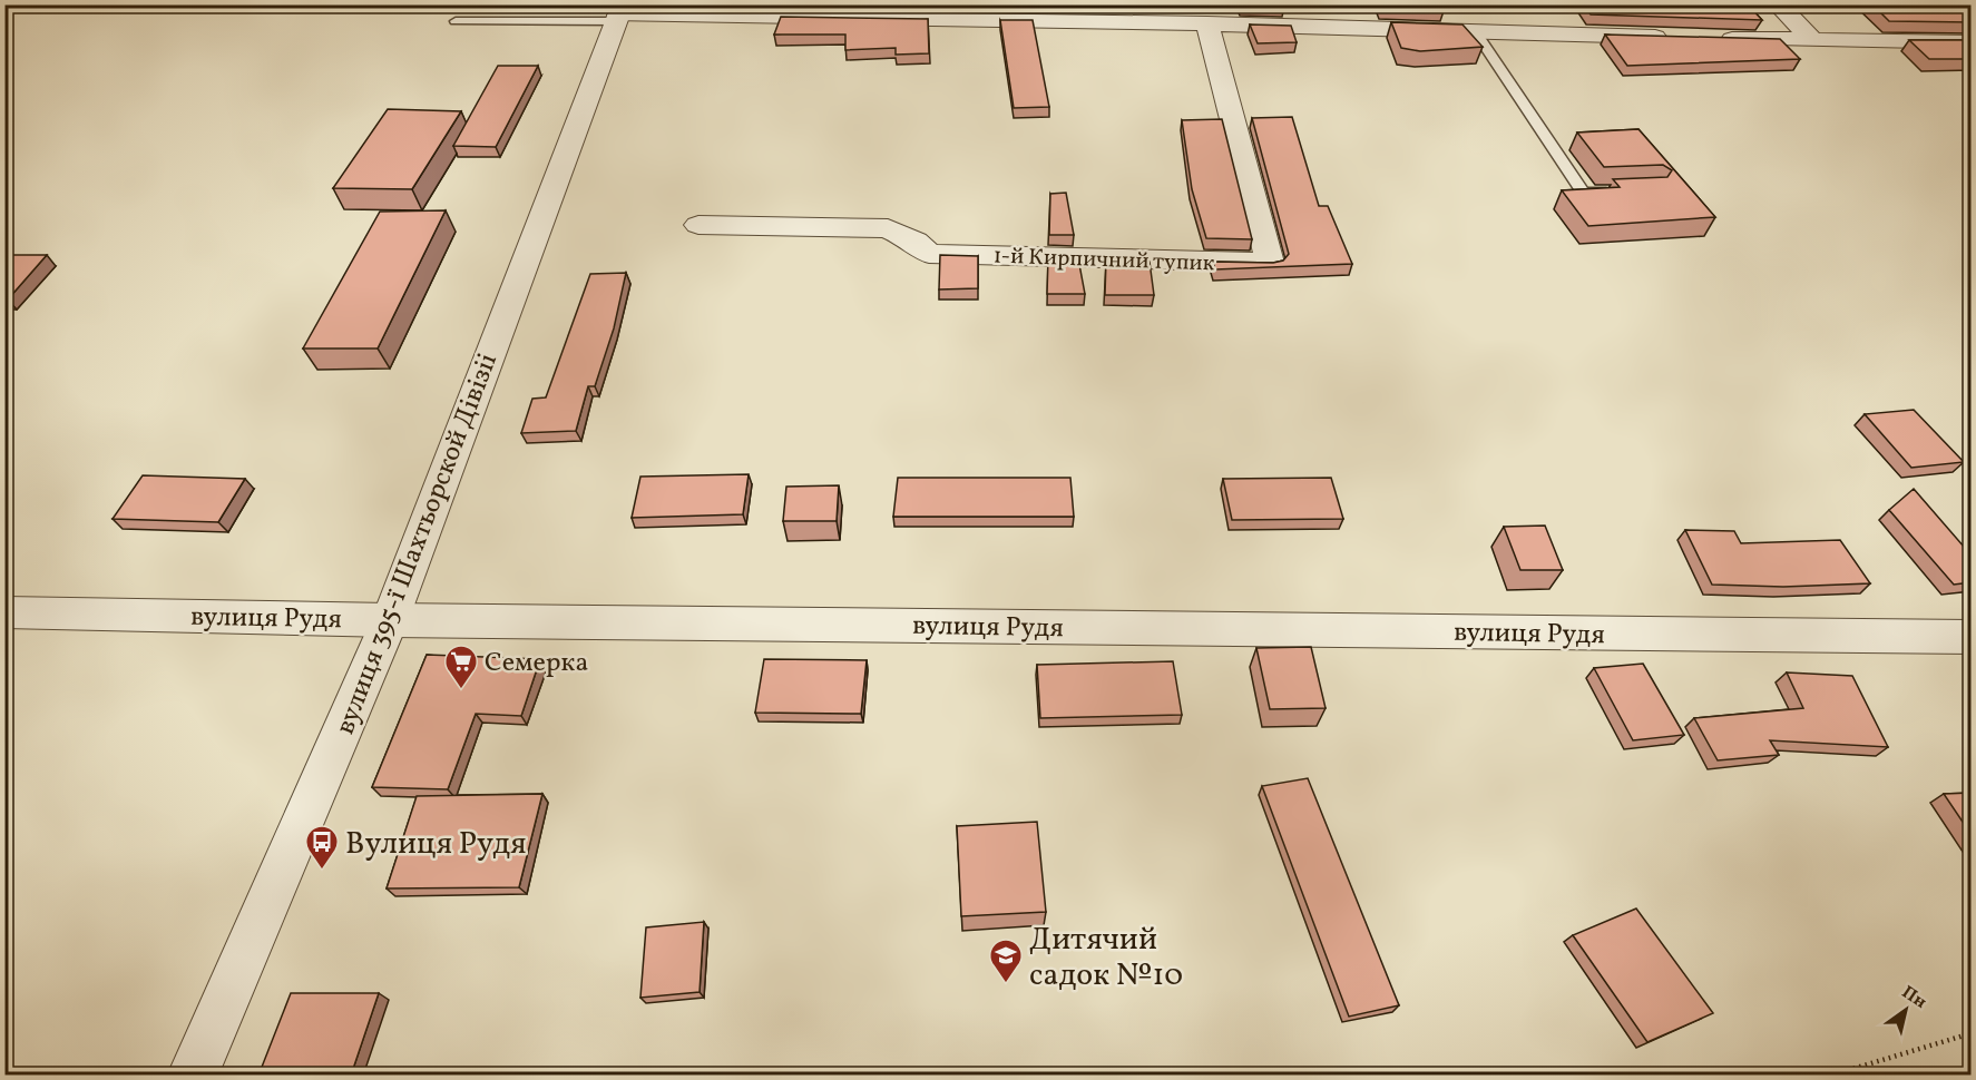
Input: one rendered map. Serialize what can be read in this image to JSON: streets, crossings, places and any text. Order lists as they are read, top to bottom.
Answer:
{
  "streets": {
    "street": ["1-й Кирпичний тупик", "вулиця 395-ї Шахтьорской Дівізіі", "вулиця Рудя"]
  },
  "crossings": [
    ["вулиця 395-ї Шахтьорской Дівізіі", "вулиця Рудя"]
  ],
  "places": {
    "supermarket": ["Семерка"],
    "bus stop": ["Вулиця Рудя"],
    "school or university": ["Дитячий садок №10"]
  },
  "north": "top right"
}
